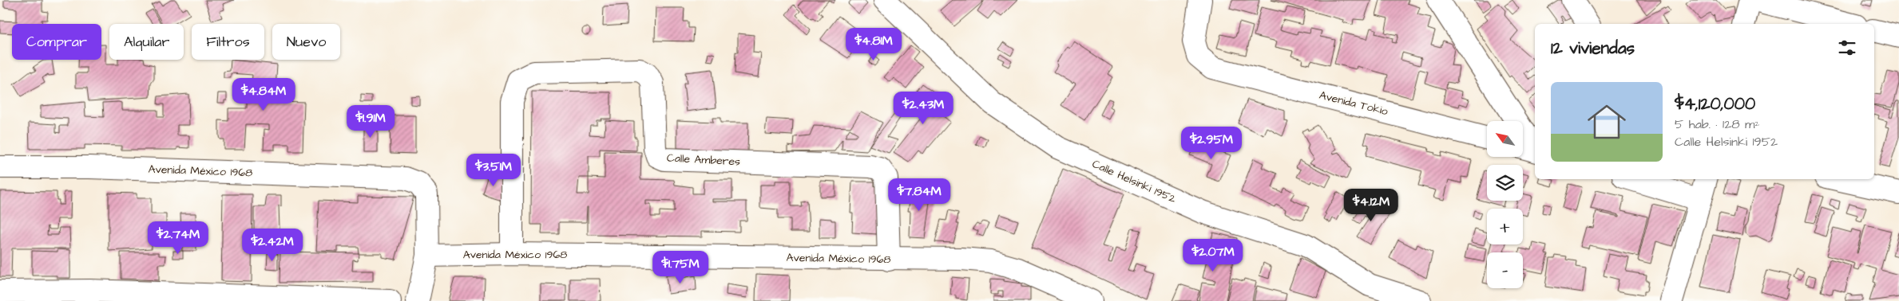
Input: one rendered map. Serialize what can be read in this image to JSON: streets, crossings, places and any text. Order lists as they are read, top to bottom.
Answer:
{
  "streets": {
    "street": [
      "Avenida Tokio",
      "Calle Amberes",
      "Avenida México 1968",
      "Calle Helsinki 1952"
    ]
  },
  "crossings": [
    ["Calle Amberes", "Avenida México 1968"]
  ],
  "north": "top left",
  "page": {
    "chip": [
      "Comprar",
      "Alquilar",
      "Filtros",
      "Nuevo"
    ],
    "heading": "12 viviendas",
    "price": [
      "$4.81M",
      "$4.84M",
      "$2.43M",
      "$1.91M",
      "$2.95M",
      "$3.51M",
      "$7.84M",
      "$4.12M",
      "$2.74M",
      "$2.42M",
      "$2.07M",
      "$1.75M"
    ],
    "list": [
      {
        "name": "$4,120,000",
        "note": "5 hab. · 128 m² · Calle Helsinki 1952"
      }
    ],
    "map_buttons": ["+", "−"]
  }
}
